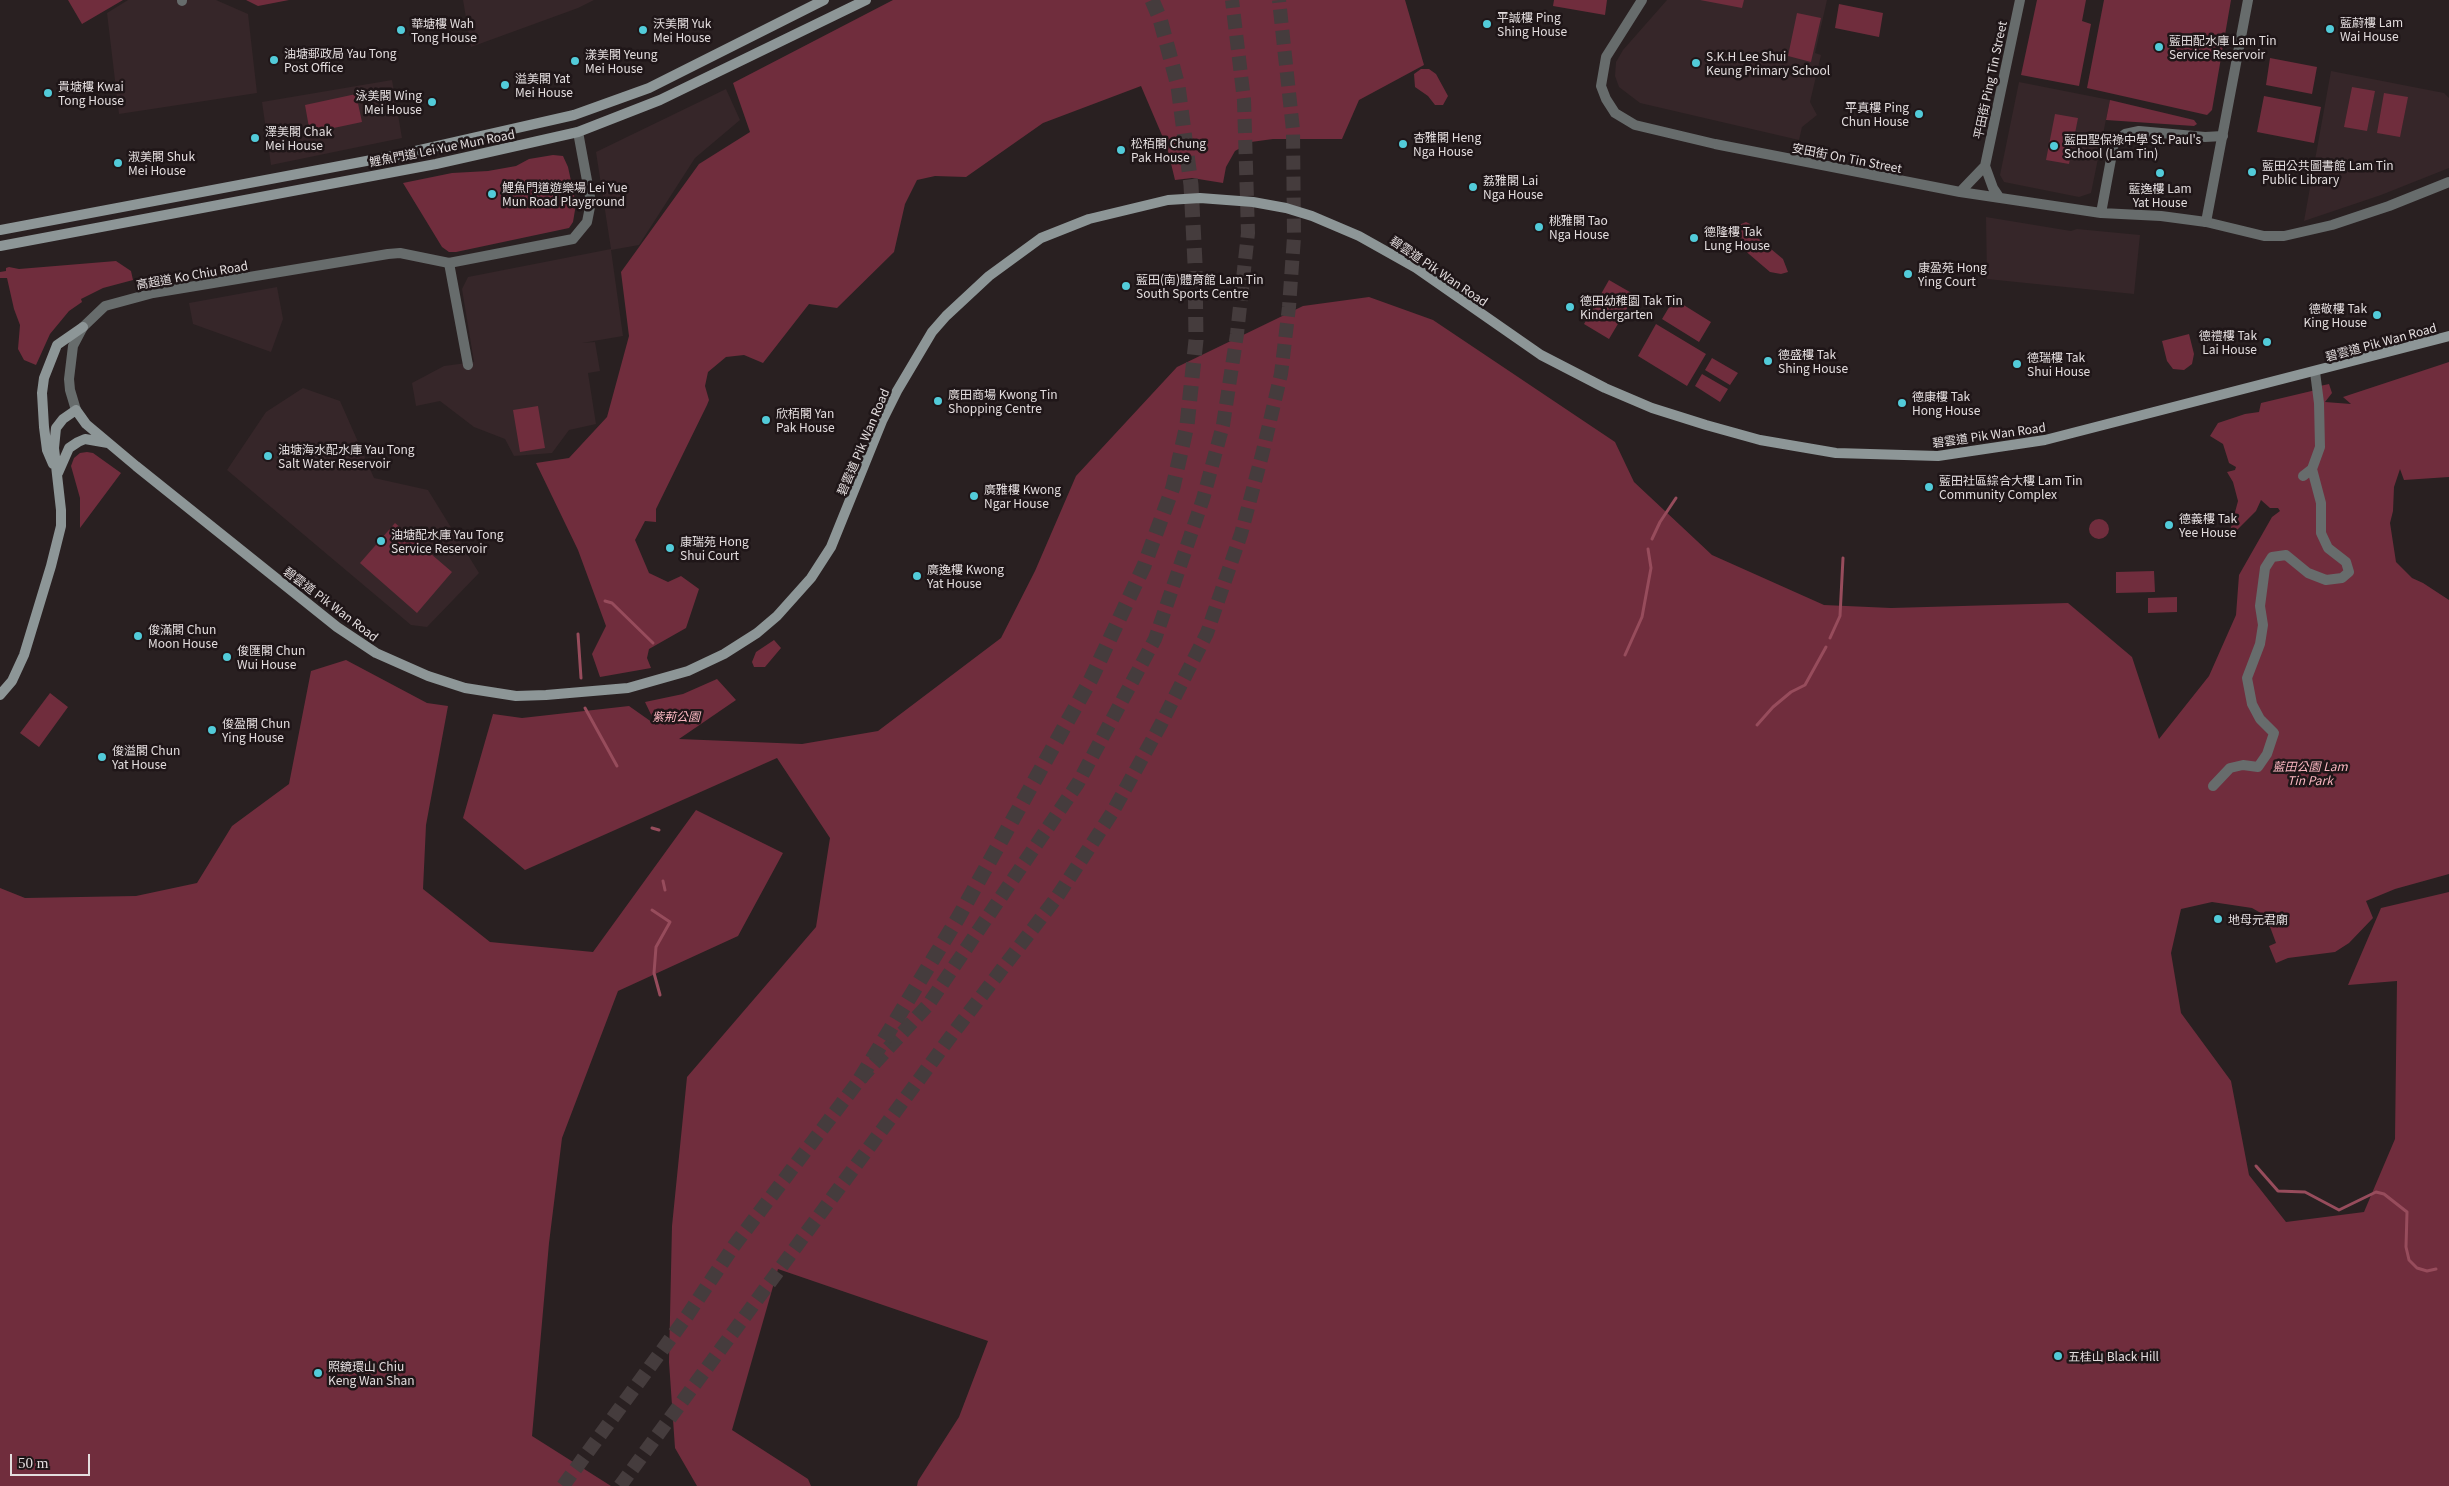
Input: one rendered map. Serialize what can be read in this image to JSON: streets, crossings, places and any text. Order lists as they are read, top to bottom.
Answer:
{
  "streets": {
    "main road": ["鯉魚門道 Lei Yue Mun Road", "碧雲道 Pik Wan Road", "高超道 Ko Chiu Road"],
    "street": ["平田街 Ping Tin Street", "安田街 On Tin Street"]
  },
  "crossings": [
    ["鯉魚門道 Lei Yue Mun Road", "高超道 Ko Chiu Road"],
    ["碧雲道 Pik Wan Road", "高超道 Ko Chiu Road"]
  ],
  "parks": ["紫荊公園", "藍田公園 Lam Tin Park"],
  "places": [
    "平誠樓 Ping Shing House",
    "藍蔚樓 Lam Wai House",
    "華塘樓 Wah Tong House",
    "沃美閣 Yuk Mei House",
    "藍田配水庫 Lam Tin Service Reservoir",
    "油塘郵政局 Yau Tong Post Office",
    "漾美閣 Yeung Mei House",
    "S.K.H Lee Shui Keung Primary School",
    "溢美閣 Yat Mei House",
    "貴塘樓 Kwai Tong House",
    "泳美閣 Wing Mei House",
    "平真樓 Ping Chun House",
    "澤美閣 Chak Mei House",
    "杏雅閣 Heng Nga House",
    "藍田聖保祿中學 St. Paul's School (Lam Tin)",
    "松栢閣 Chung Pak House",
    "淑美閣 Shuk Mei House",
    "藍田公共圖書館 Lam Tin Public Library",
    "藍逸樓 Lam Yat House",
    "荔雅閣 Lai Nga House",
    "鯉魚門道遊樂場 Lei Yue Mun Road Playground",
    "桃雅閣 Tao Nga House",
    "德隆樓 Tak Lung House",
    "康盈苑 Hong Ying Court",
    "藍田(南)體育館 Lam Tin South Sports Centre",
    "德田幼稚園 Tak Tin Kindergarten",
    "德敬樓 Tak King House",
    "德禮樓 Tak Lai House",
    "德盛樓 Tak Shing House",
    "德瑞樓 Tak Shui House",
    "廣田商場 Kwong Tin Shopping Centre",
    "德康樓 Tak Hong House",
    "欣栢閣 Yan Pak House",
    "油塘海水配水庫 Yau Tong Salt Water Reservoir",
    "藍田社區綜合大樓 Lam Tin Community Complex",
    "廣雅樓 Kwong Ngar House",
    "德義樓 Tak Yee House",
    "油塘配水庫 Yau Tong Service Reservoir",
    "康瑞苑 Hong Shui Court",
    "廣逸樓 Kwong Yat House",
    "俊滿閣 Chun Moon House",
    "俊匯閣 Chun Wui House",
    "俊盈閣 Chun Ying House",
    "俊溢閣 Chun Yat House",
    "地母元君廟",
    "五桂山 Black Hill",
    "照鏡環山 Chiu Keng Wan Shan"
  ],
  "scale_bar": "50 m"
}
